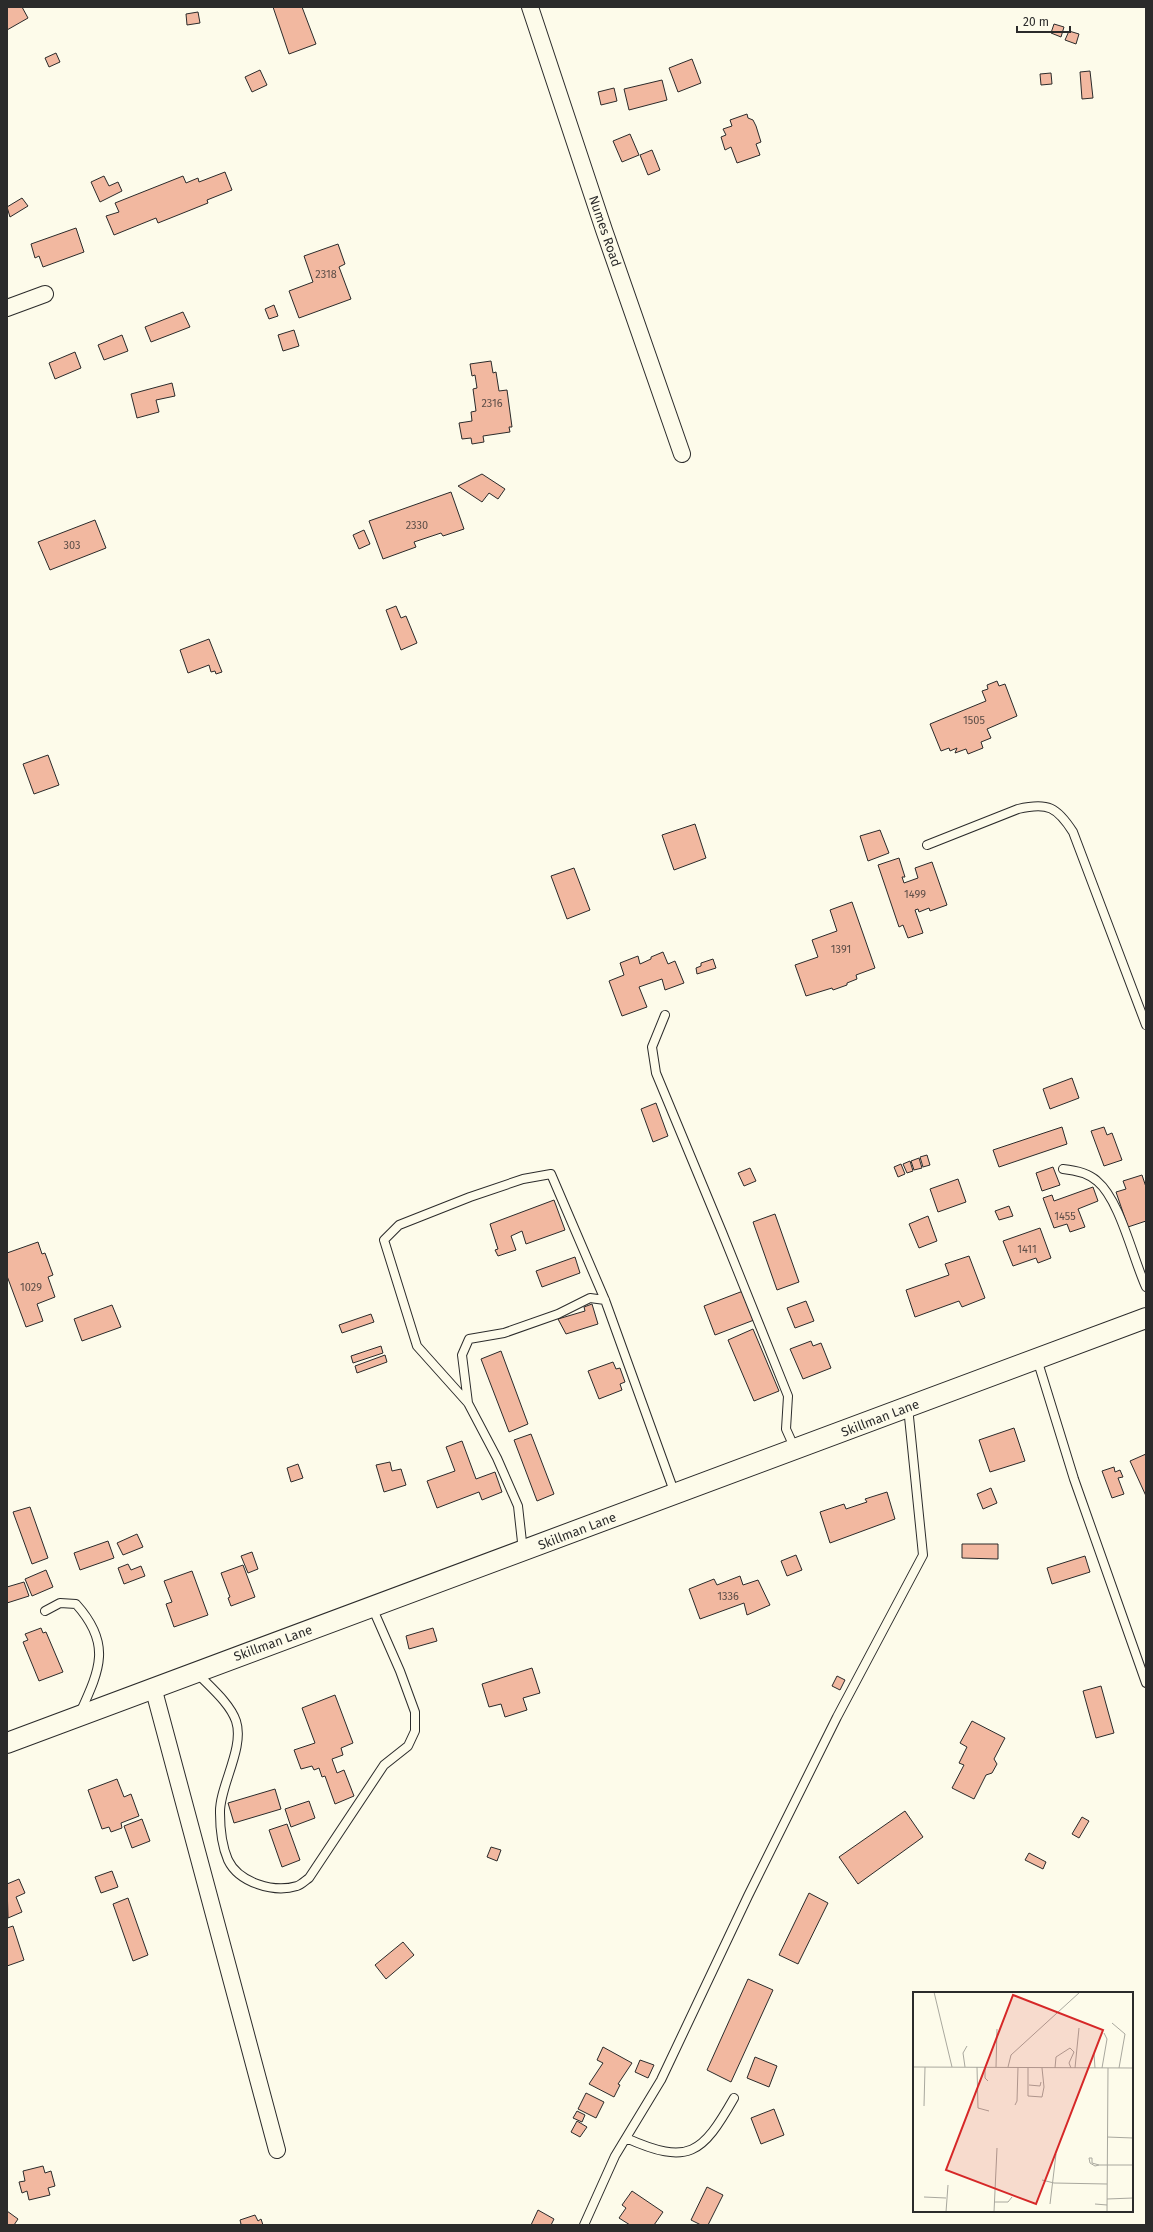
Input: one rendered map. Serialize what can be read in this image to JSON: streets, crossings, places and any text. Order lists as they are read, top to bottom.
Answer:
{
  "streets": {
    "street": ["Numes Road", "Skillman Lane"]
  },
  "house_numbers": [
    "2318",
    "2316",
    "2330",
    "303",
    "1505",
    "1499",
    "1391",
    "1455",
    "1411",
    "1029",
    "1336"
  ],
  "scale_bar": "20 m"
}
